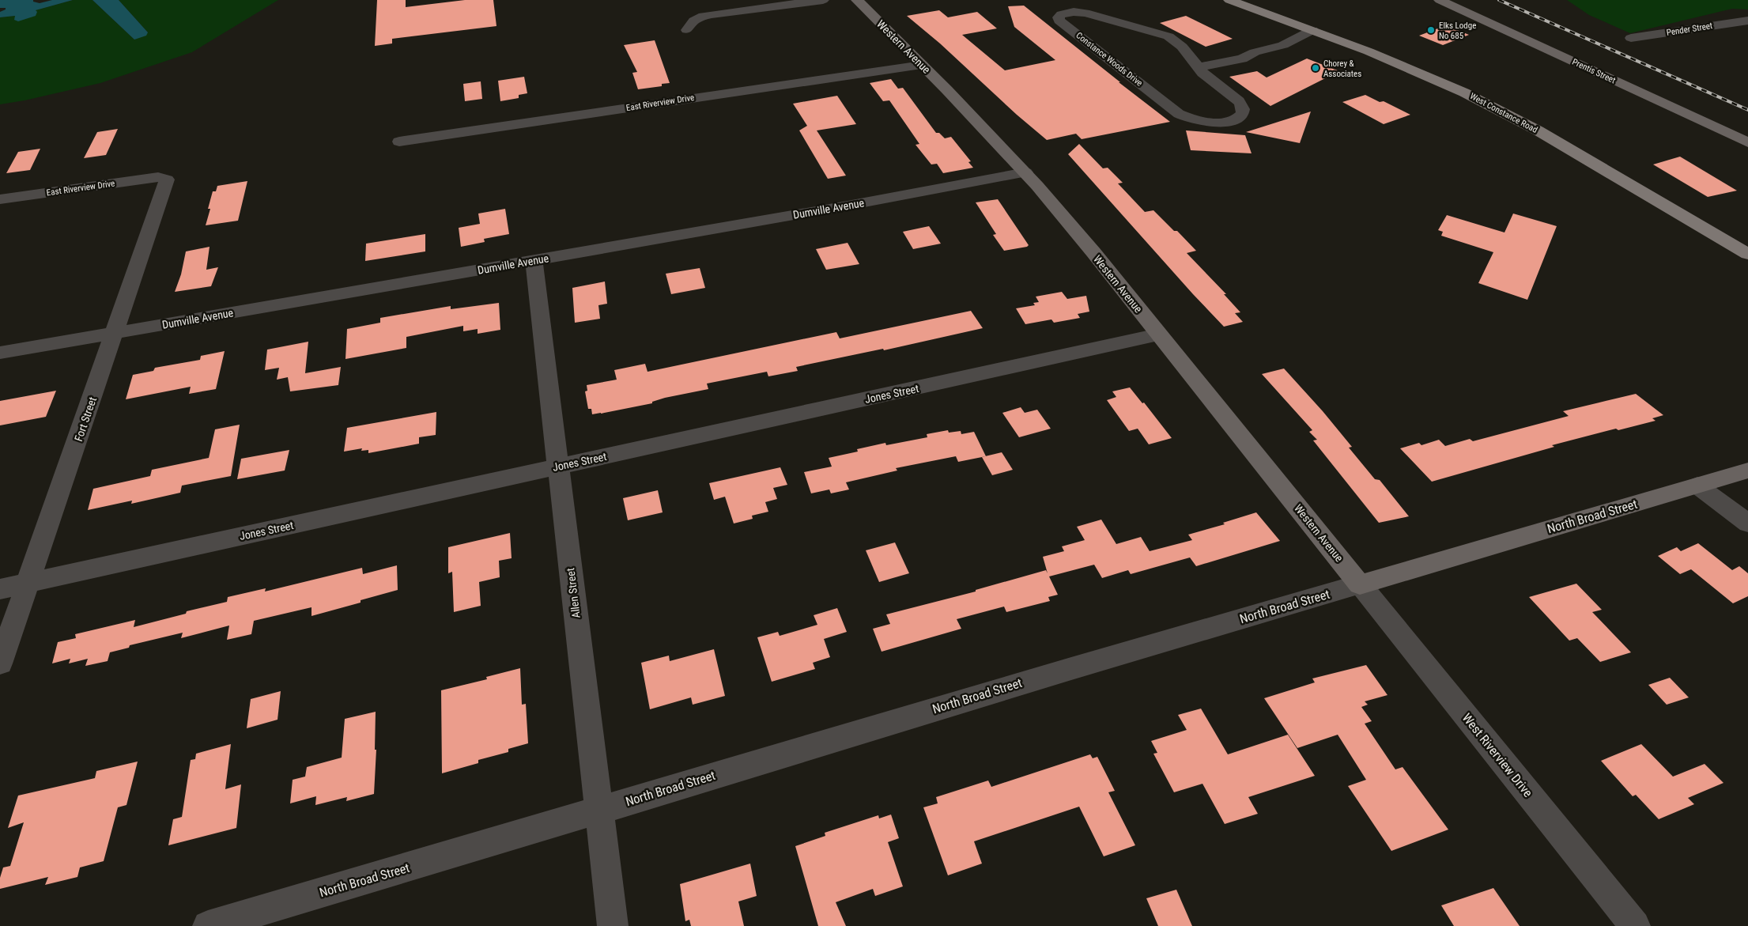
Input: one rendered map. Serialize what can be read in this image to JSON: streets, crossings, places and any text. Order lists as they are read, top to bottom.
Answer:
{
  "streets": {
    "main road": ["West Constance Road"],
    "street": [
      "Pender Street",
      "Western Avenue",
      "Constance Woods Drive",
      "Prentis Street",
      "East Riverview Drive",
      "Dumville Avenue",
      "Jones Street",
      "Fort Street",
      "North Broad Street",
      "Allen Street",
      "West Riverview Drive"
    ]
  },
  "crossings": [
    ["Western Avenue", "East Riverview Drive"],
    ["Western Avenue", "Dumville Avenue"],
    ["Western Avenue", "Jones Street"],
    ["Western Avenue", "North Broad Street"],
    ["Western Avenue", "West Riverview Drive"],
    ["East Riverview Drive", "Fort Street"],
    ["Dumville Avenue", "Fort Street"],
    ["Dumville Avenue", "Allen Street"],
    ["Jones Street", "Fort Street"],
    ["Jones Street", "Allen Street"],
    ["North Broad Street", "Allen Street"],
    ["North Broad Street", "West Riverview Drive"]
  ],
  "places": ["Elks Lodge No 685", "Chorey & Associates"]
}
